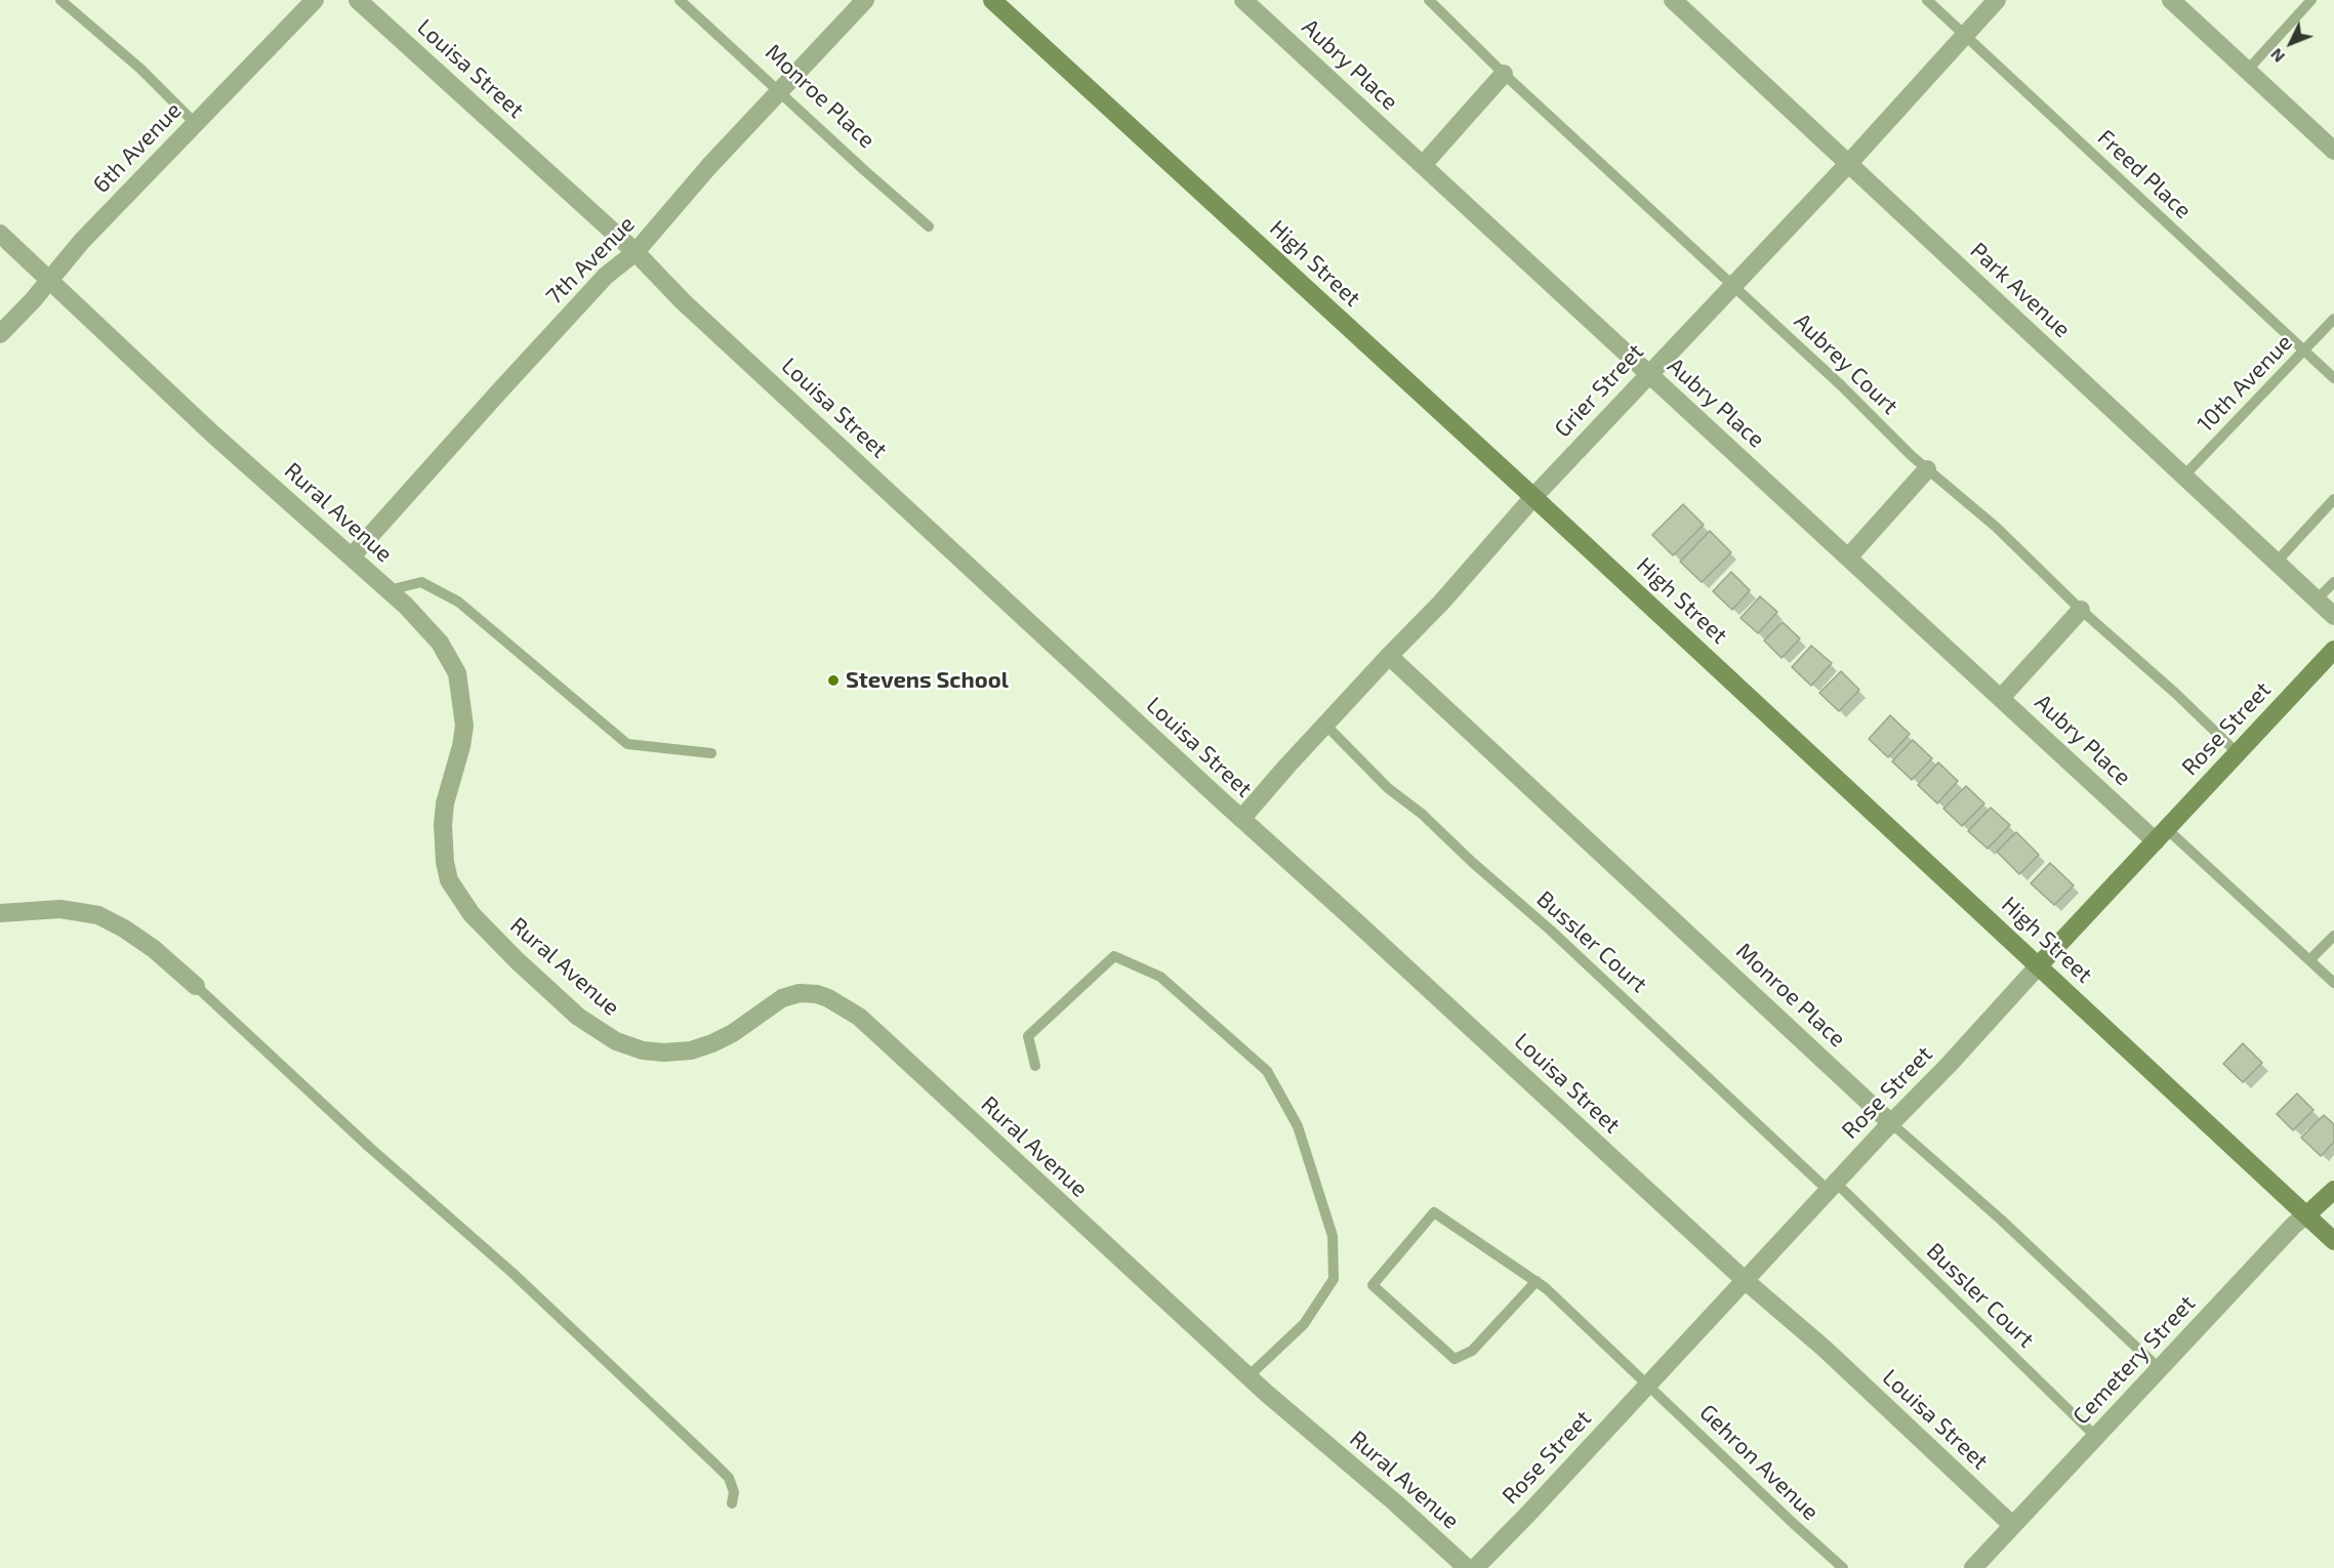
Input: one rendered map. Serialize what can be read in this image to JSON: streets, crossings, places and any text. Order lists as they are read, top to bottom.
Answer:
{
  "streets": {
    "main road": ["High Street", "Rose Street", "Cemetery Street"],
    "street": [
      "Aubry Place",
      "Louisa Street",
      "Monroe Place",
      "6th Avenue",
      "7th Avenue",
      "Park Avenue",
      "Grier Street",
      "Rural Avenue"
    ],
    "lane": [
      "Freed Place",
      "Aubrey Court",
      "10th Avenue",
      "Bussler Court",
      "Gehron Avenue"
    ]
  },
  "crossings": [
    ["Aubry Place", "Grier Street"],
    ["Aubry Place", "Rose Street"],
    ["Louisa Street", "7th Avenue"],
    ["Louisa Street", "Grier Street"],
    ["Louisa Street", "Rose Street"],
    ["Louisa Street", "Cemetery Street"],
    ["Monroe Place", "7th Avenue"],
    ["Monroe Place", "Grier Street"],
    ["Monroe Place", "Rose Street"],
    ["Monroe Place", "Cemetery Street"],
    ["6th Avenue", "Rural Avenue"],
    ["Freed Place", "10th Avenue"],
    ["Freed Place", "Grier Street"],
    ["7th Avenue", "Rural Avenue"],
    ["High Street", "Grier Street"],
    ["High Street", "Rose Street"],
    ["High Street", "Cemetery Street"],
    ["Park Avenue", "10th Avenue"],
    ["Park Avenue", "Grier Street"],
    ["Aubrey Court", "Grier Street"],
    ["Aubrey Court", "Rose Street"],
    ["Grier Street", "Bussler Court"],
    ["Rose Street", "Bussler Court"],
    ["Rose Street", "Gehron Avenue"],
    ["Bussler Court", "Cemetery Street"]
  ],
  "places": ["Stevens School"],
  "north": "bottom left"
}
